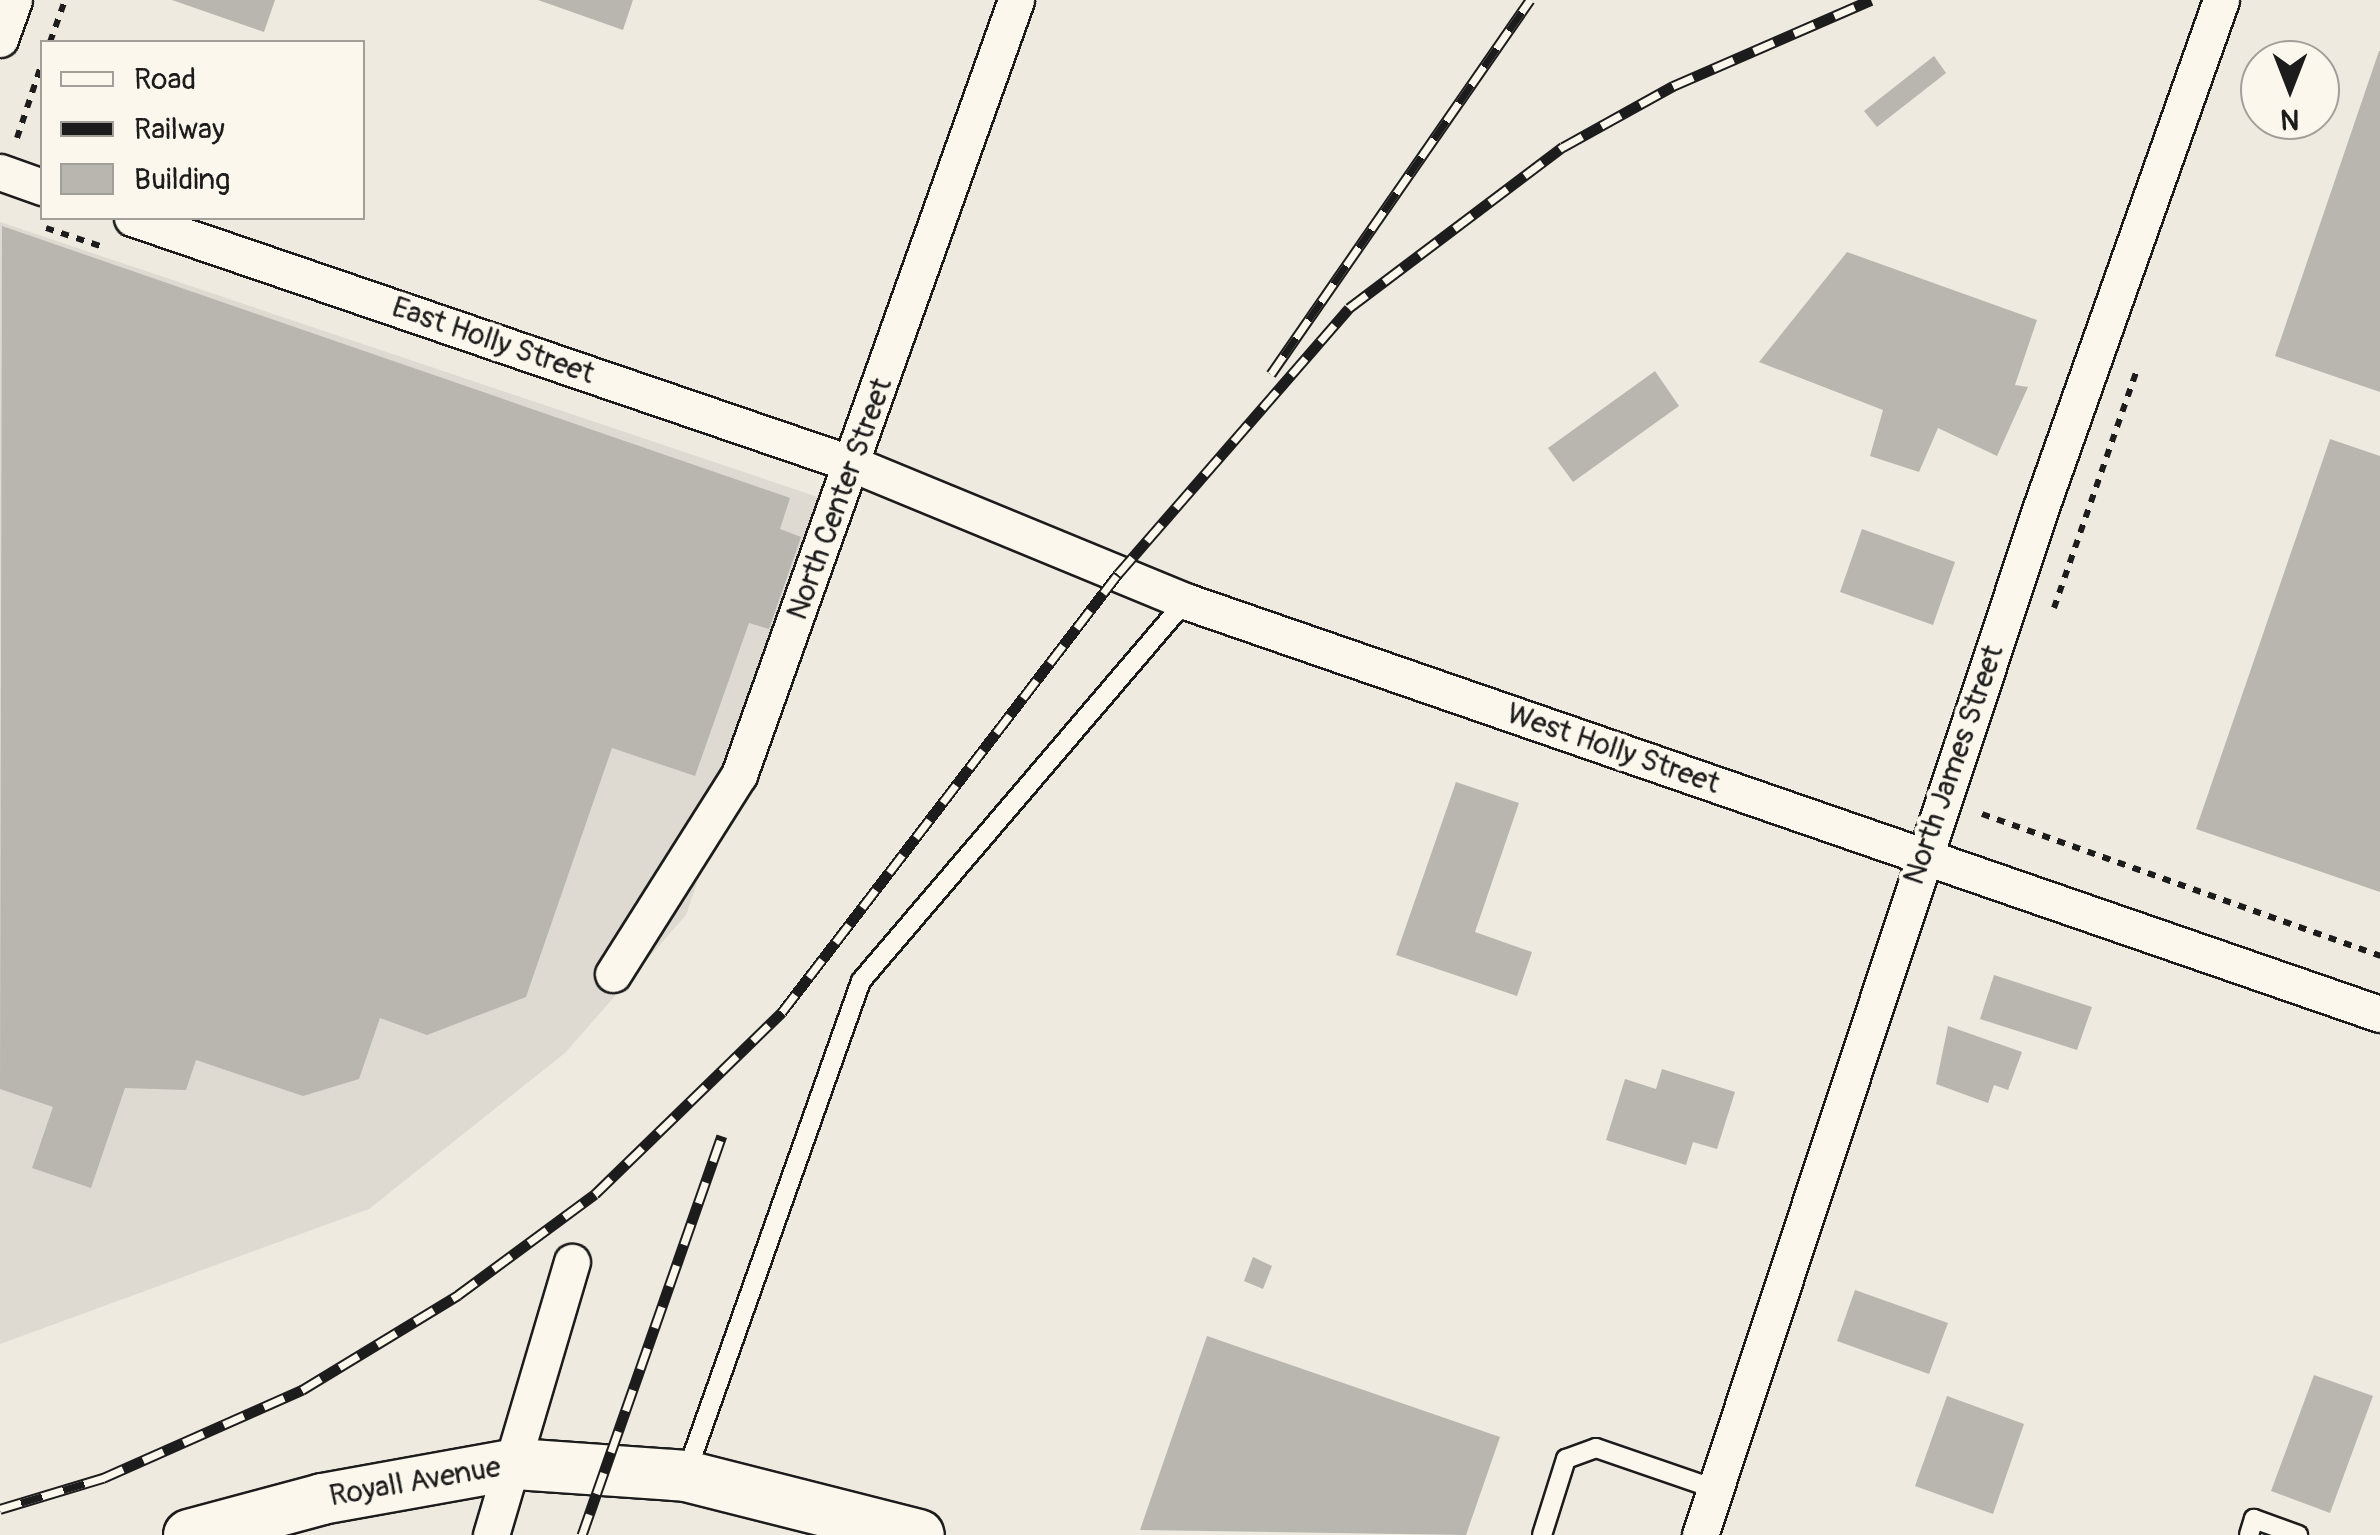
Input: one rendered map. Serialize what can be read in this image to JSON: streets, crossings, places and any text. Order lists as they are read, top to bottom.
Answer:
{
  "streets": {
    "street": [
      "East Holly Street",
      "North Center Street",
      "West Holly Street",
      "North James Street",
      "Royall Avenue"
    ]
  },
  "crossings": [
    ["East Holly Street", "North Center Street"],
    ["East Holly Street", "West Holly Street"],
    ["North Center Street", "West Holly Street"],
    ["West Holly Street", "North James Street"]
  ],
  "legend": ["Road", "Railway", "Building"],
  "north": "bottom"
}
